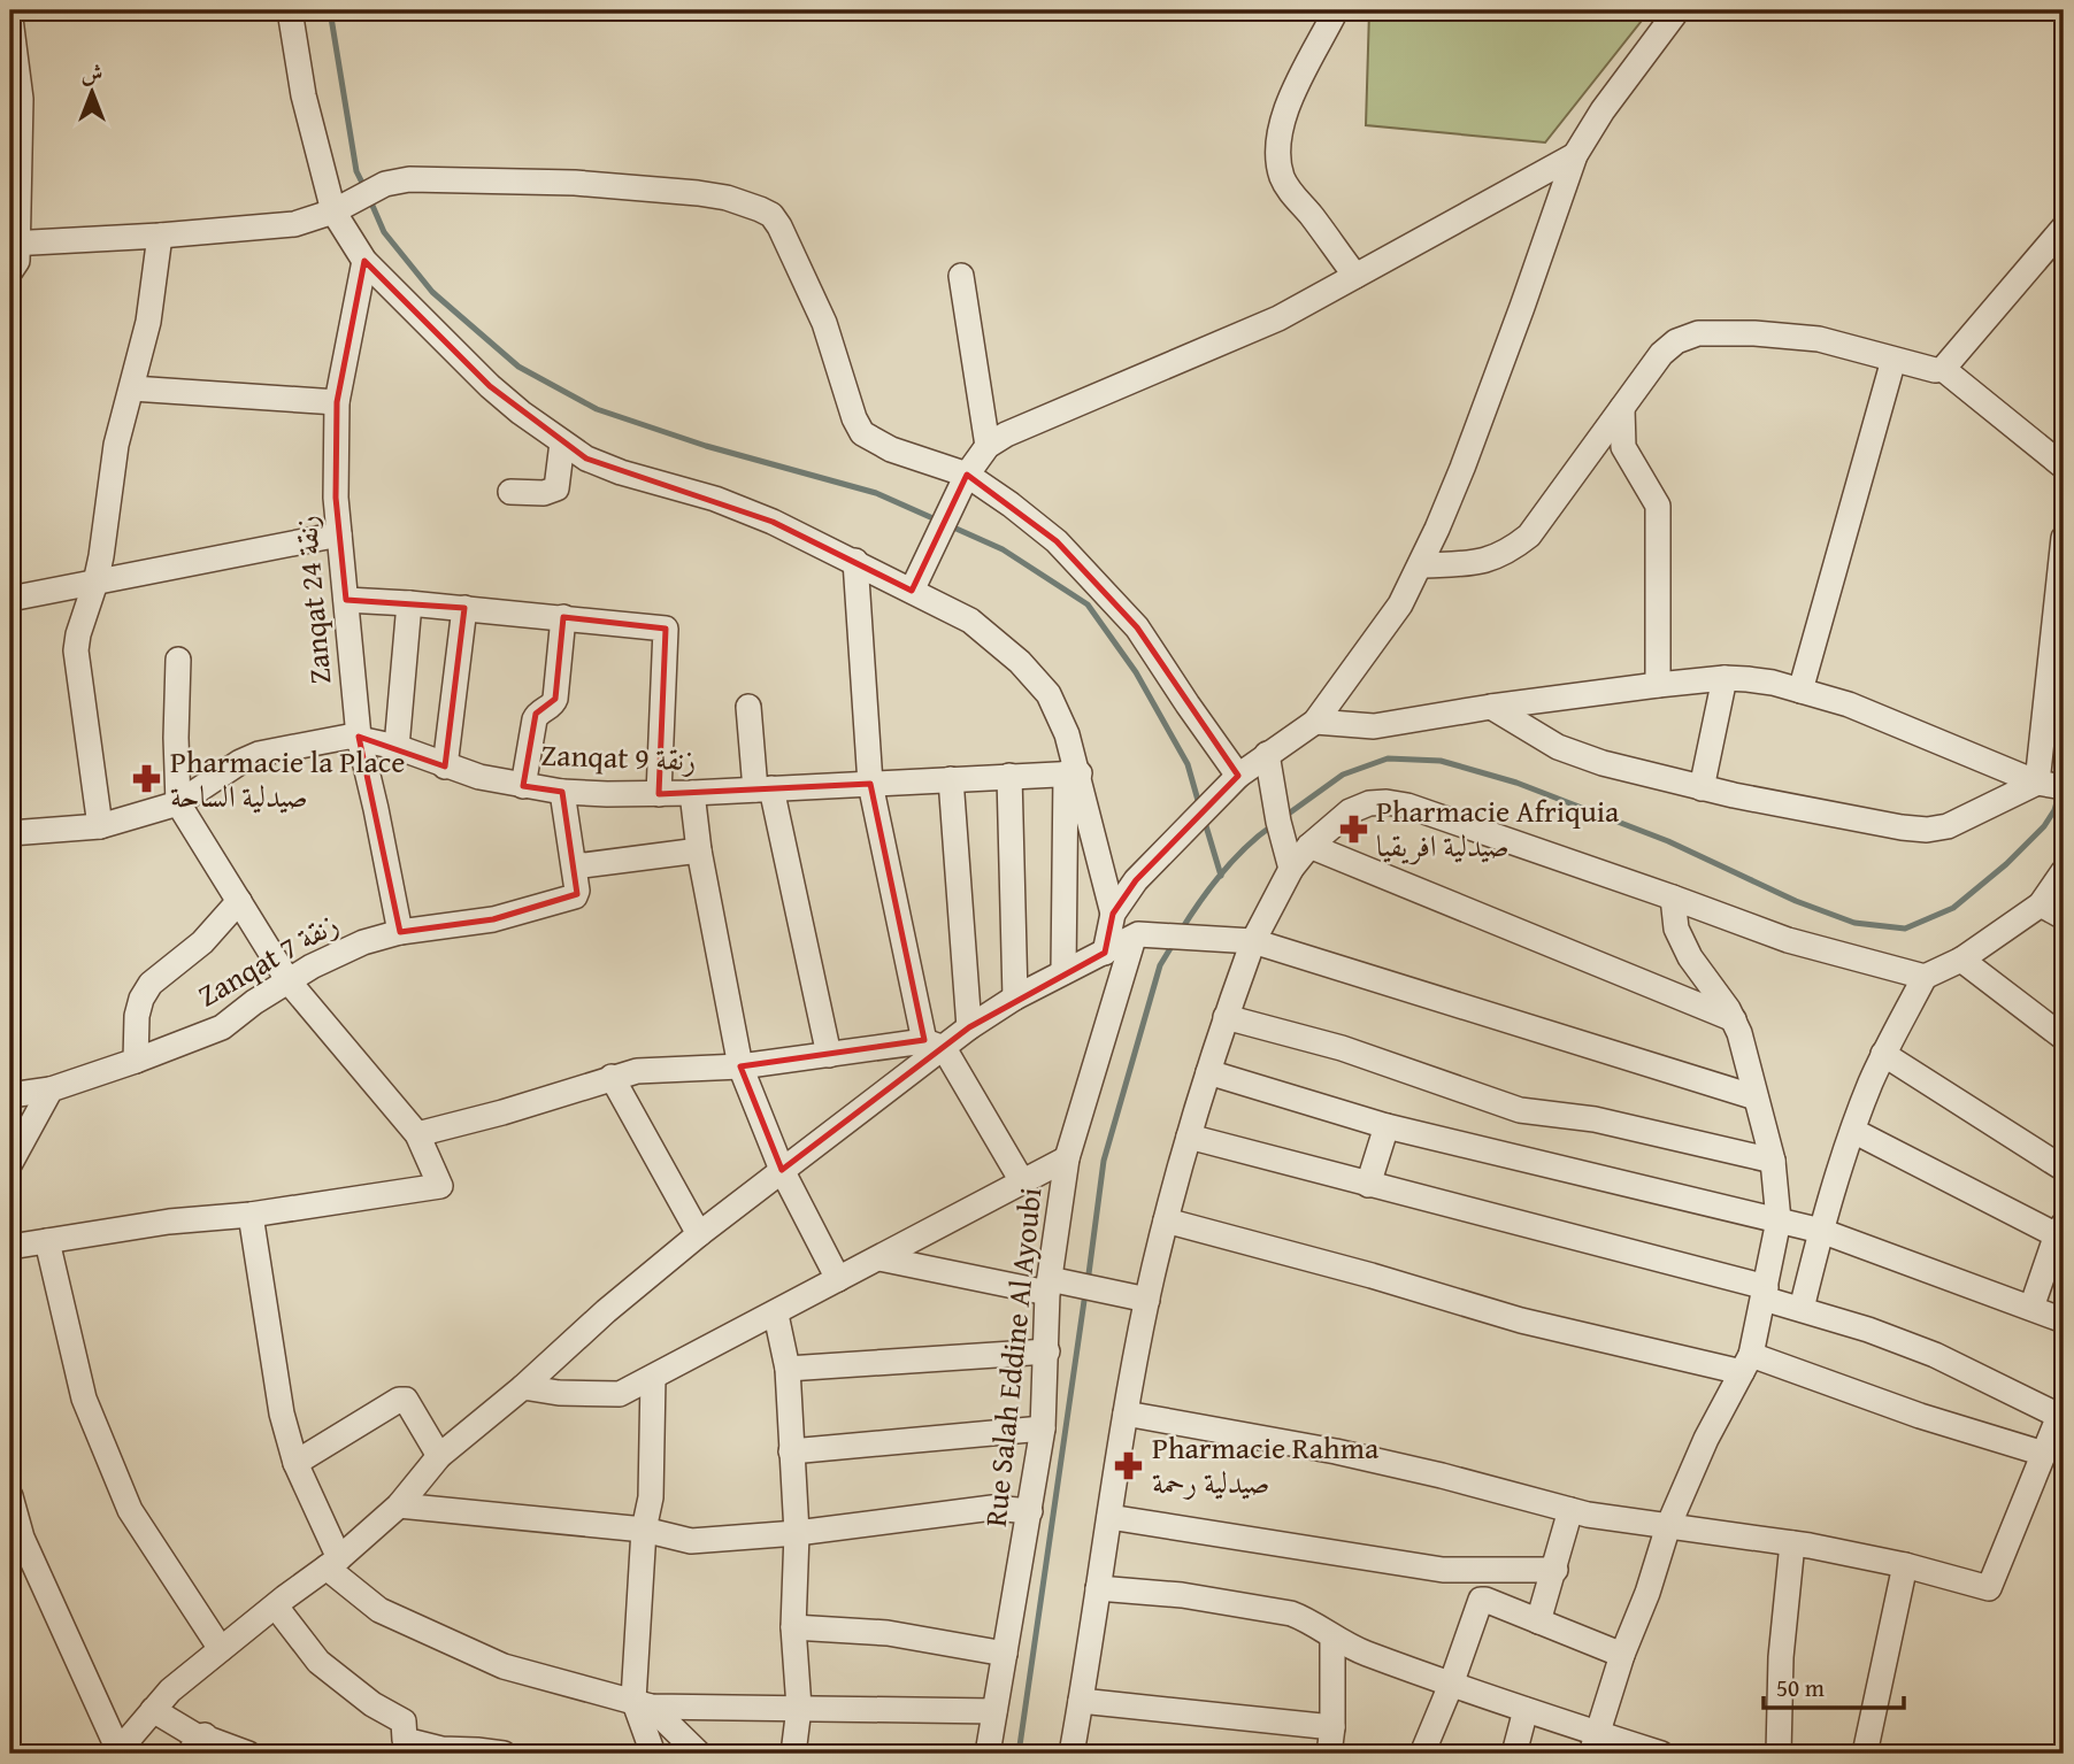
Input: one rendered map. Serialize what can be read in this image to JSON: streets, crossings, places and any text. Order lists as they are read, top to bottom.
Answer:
{
  "streets": {
    "street": [
      "Zanqat 24 زنقة",
      "Zanqat 9 زنقة",
      "Zanqat 7 زنقة",
      "Rue Salah Eddine Al Ayoubi"
    ]
  },
  "crossings": [
    ["Zanqat 24 زنقة", "Zanqat 9 زنقة"],
    ["Zanqat 24 زنقة", "Zanqat 7 زنقة"]
  ],
  "places": {
    "pharmacy": ["Pharmacie la Place صيدلية الساحة", "Pharmacie Afriquia صيدلية افريقيا", "Pharmacie Rahma صيدلية رحمة"]
  },
  "scale_bar": "50 m",
  "north": "top"
}
